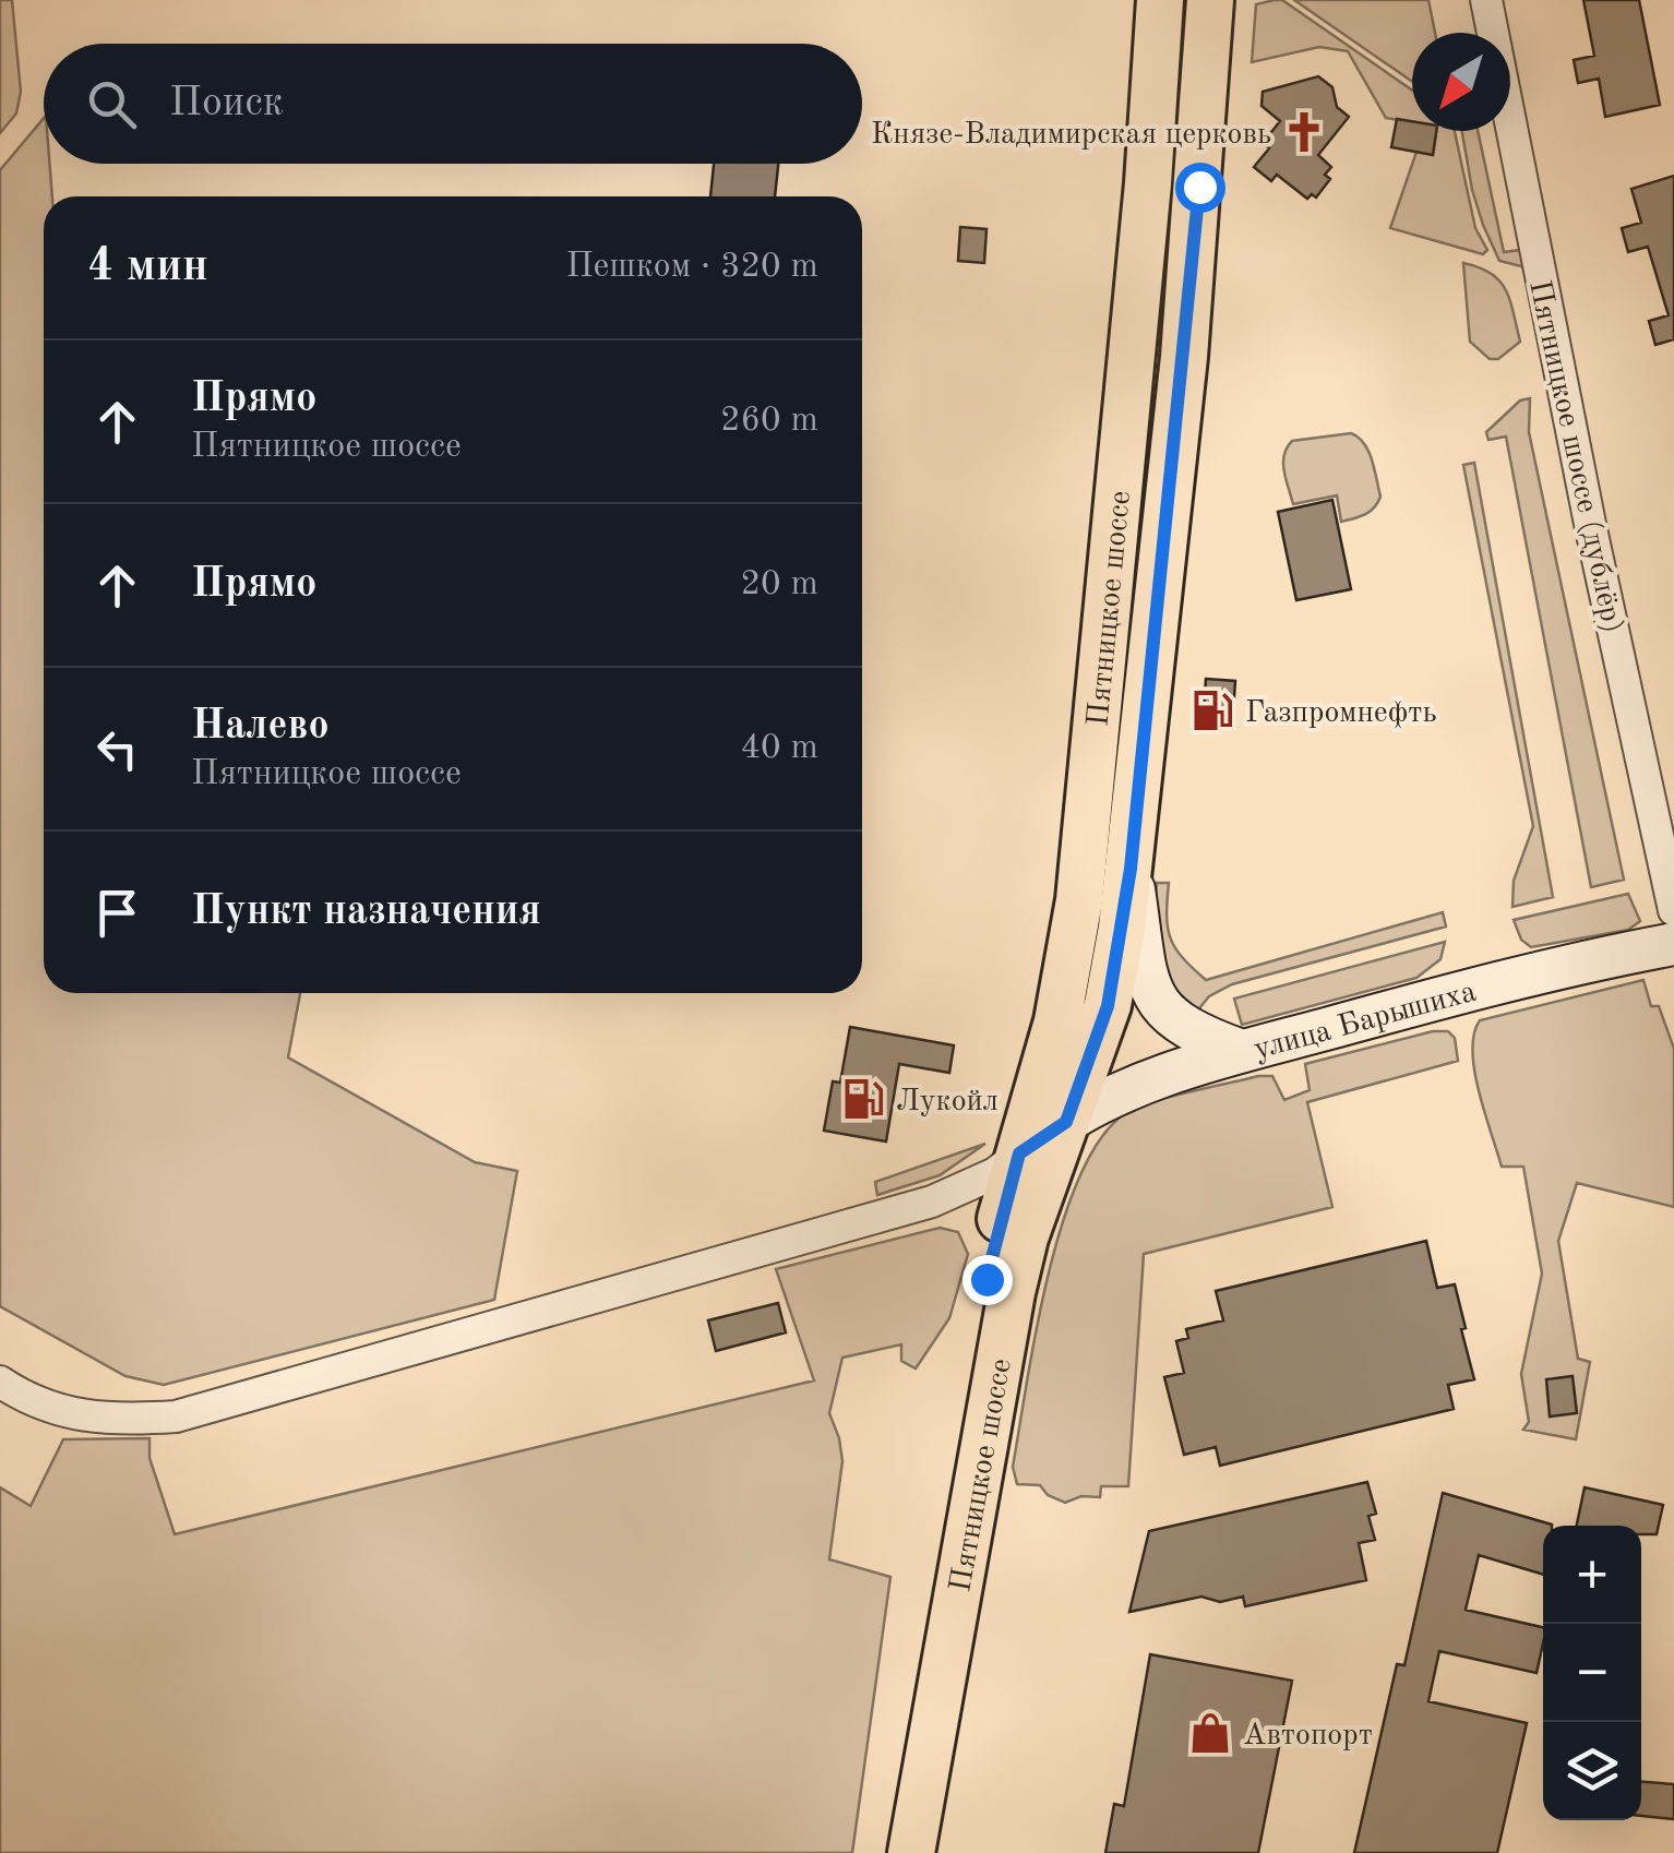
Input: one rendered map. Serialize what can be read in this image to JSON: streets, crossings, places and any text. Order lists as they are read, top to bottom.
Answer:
{
  "streets": {
    "main road": ["Пятницкое шоссе", "улица Барышиха"],
    "street": ["Пятницкое шоссе (дублёр)"]
  },
  "crossings": [
    ["Пятницкое шоссе", "улица Барышиха"]
  ],
  "places": {
    "church": ["Князе-Владимирская церковь"],
    "fuel station": ["Газпромнефть", "Лукойл"],
    "shop": ["Автопорт"]
  },
  "north": "bottom left",
  "page": {
    "search": "Поиск",
    "heading": ["4 мин", "Пешком · 320 m"],
    "list": [
      ["Прямо", "Пятницкое шоссе", "260 m"],
      ["Прямо", "20 m"],
      ["Налево", "Пятницкое шоссе", "40 m"],
      "Пункт назначения"
    ],
    "map_buttons": ["+", "−"]
  }
}
